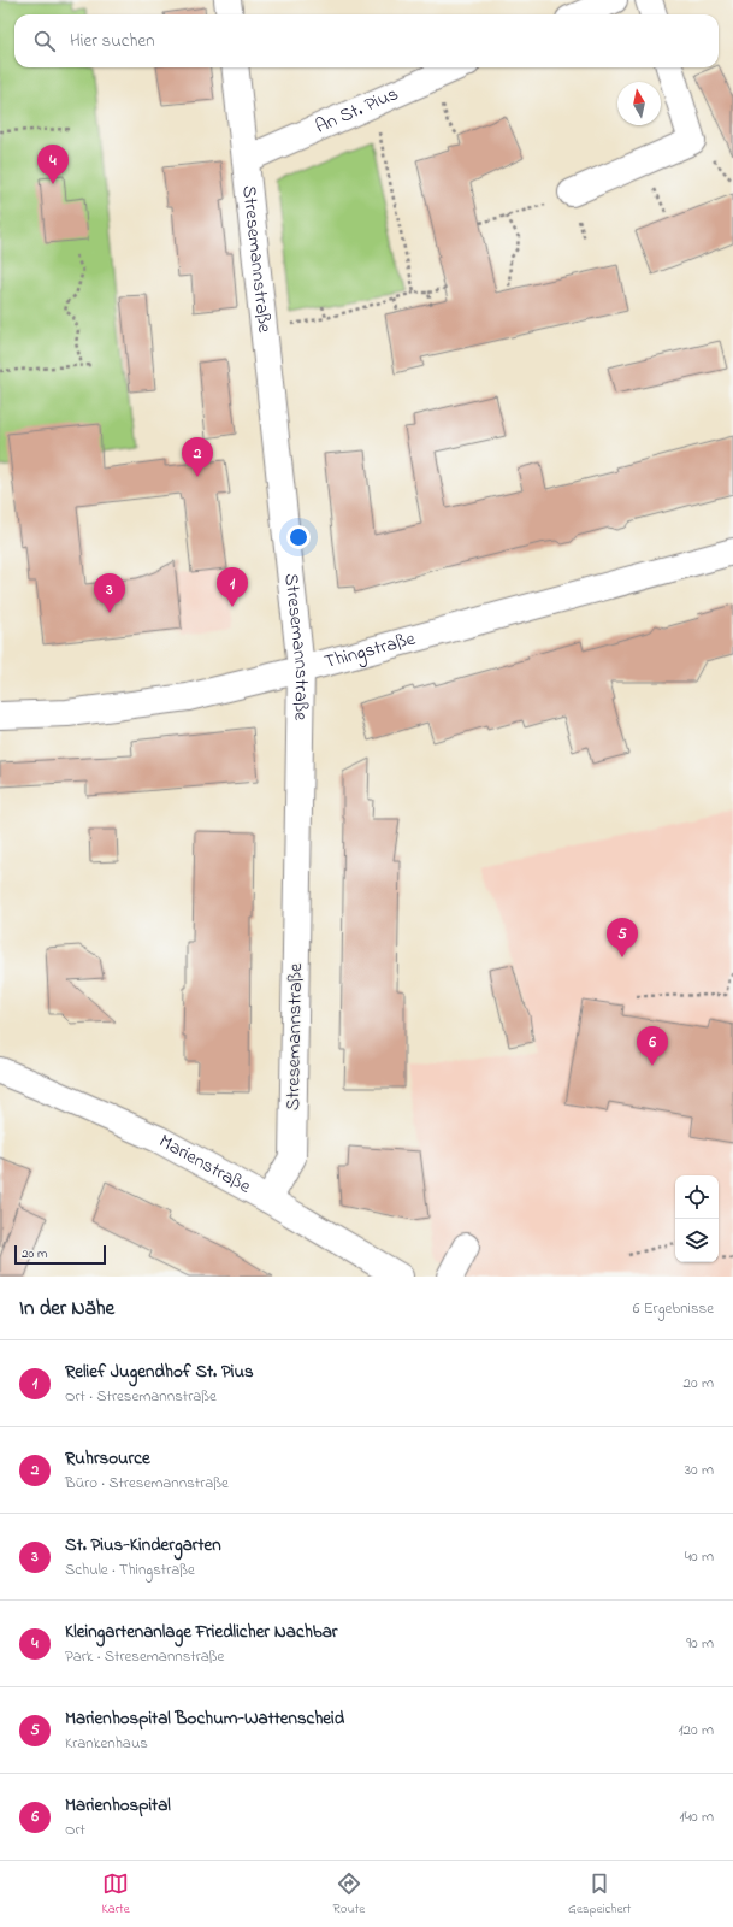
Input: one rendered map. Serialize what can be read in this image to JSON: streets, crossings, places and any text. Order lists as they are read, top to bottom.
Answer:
{
  "streets": {
    "street": [
      "An St. Pius",
      "Stresemannstraße",
      "Thingstraße",
      "Marienstraße"
    ]
  },
  "crossings": [
    ["An St. Pius", "Stresemannstraße"],
    ["Stresemannstraße", "Thingstraße"],
    ["Stresemannstraße", "Marienstraße"]
  ],
  "scale_bar": "20 m",
  "north": "top",
  "page": {
    "search": "Hier suchen",
    "pins": [
      "4",
      "2",
      "1",
      "3",
      "5",
      "6"
    ],
    "scale": "20 m",
    "heading": ["In der Nähe", "6 Ergebnisse"],
    "list": [
      {
        "mark": "1",
        "name": "Relief Jugendhof St. Pius",
        "note": "Ort · Stresemannstraße",
        "value": "20 m"
      },
      {
        "mark": "2",
        "name": "Ruhrsource",
        "note": "Büro · Stresemannstraße",
        "value": "30 m"
      },
      {
        "mark": "3",
        "name": "St. Pius-Kindergarten",
        "note": "Schule · Thingstraße",
        "value": "40 m"
      },
      {
        "mark": "4",
        "name": "Kleingartenanlage Friedlicher Nachbar",
        "note": "Park · Stresemannstraße",
        "value": "90 m"
      },
      {
        "mark": "5",
        "name": "Marienhospital Bochum-Wattenscheid",
        "note": "Krankenhaus",
        "value": "120 m"
      },
      {
        "mark": "6",
        "name": "Marienhospital",
        "note": "Ort",
        "value": "140 m"
      }
    ],
    "nav": ["Karte", "Route", "Gespeichert"]
  }
}
